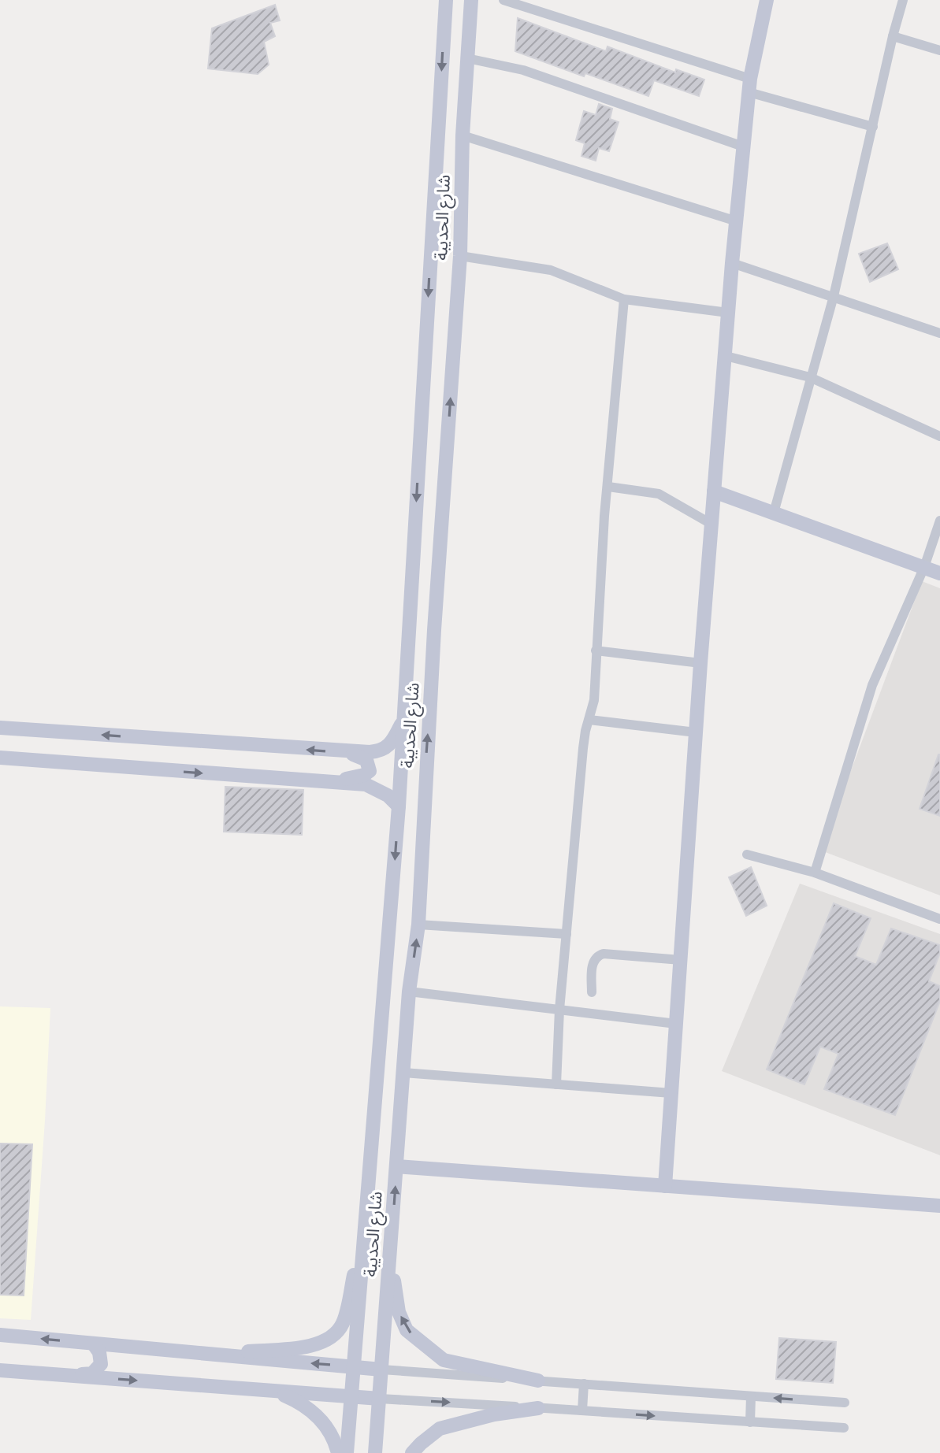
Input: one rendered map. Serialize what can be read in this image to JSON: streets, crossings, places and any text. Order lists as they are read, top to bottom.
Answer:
{
  "streets": {
    "main road": ["شارع الحديبة"]
  }
}
